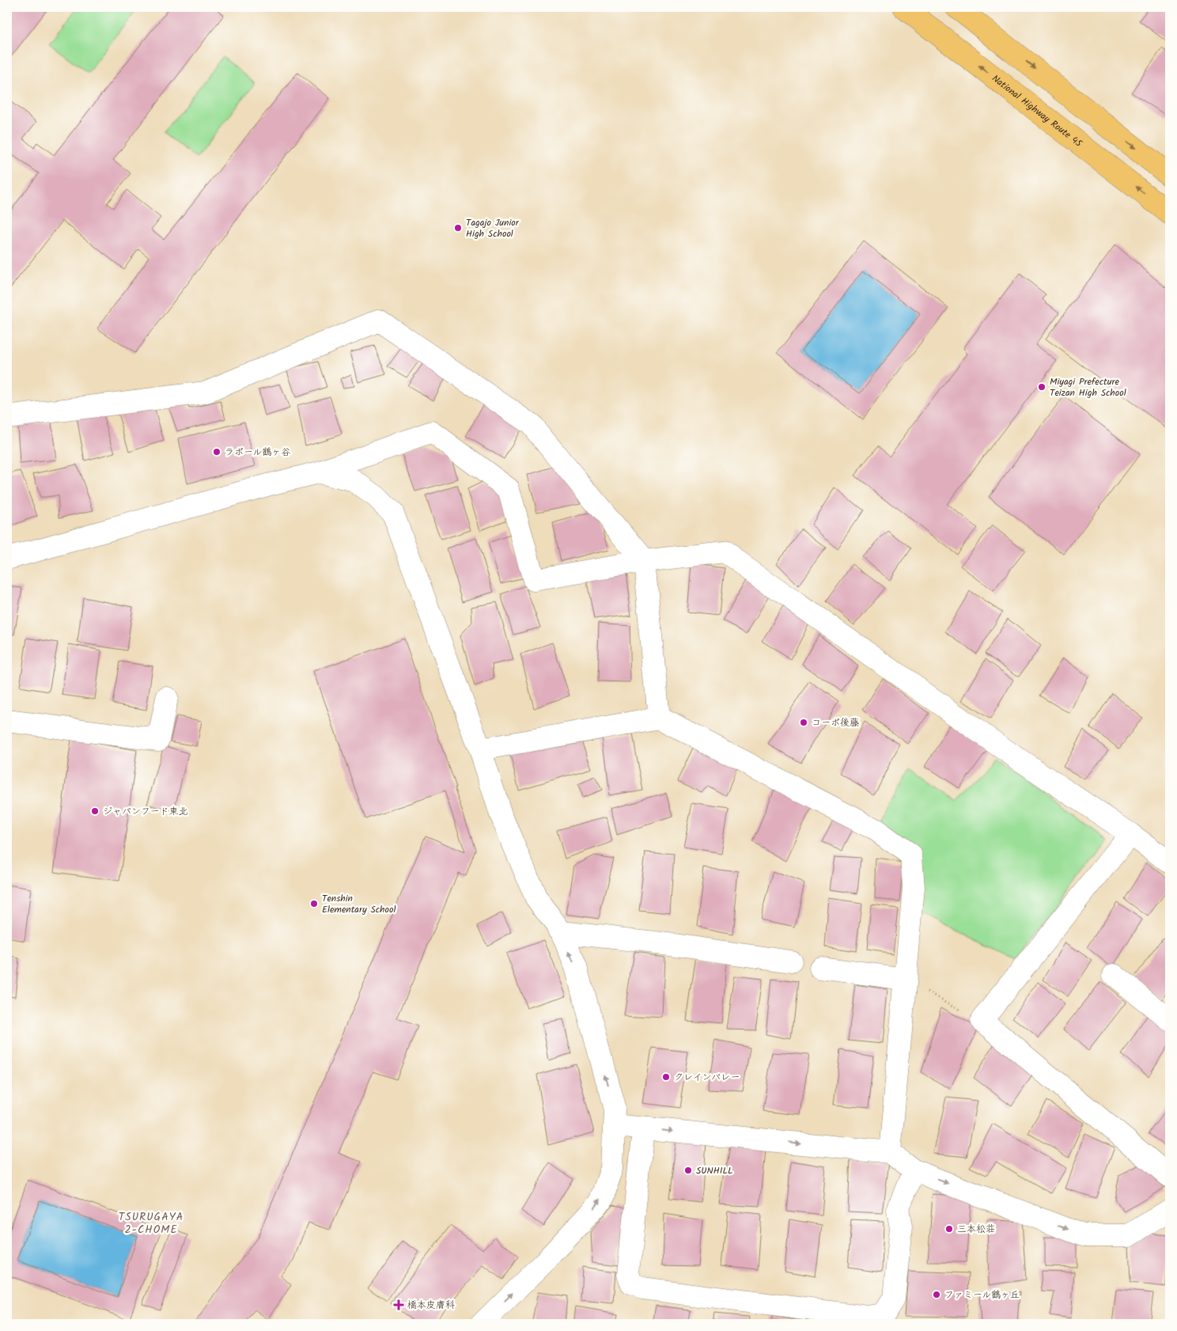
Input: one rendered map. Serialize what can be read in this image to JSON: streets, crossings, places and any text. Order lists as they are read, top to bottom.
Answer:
{
  "streets": {
    "highway": ["National Highway Route 45"]
  },
  "districts": ["TSURUGAYA 2-CHOME"],
  "places": {
    "other": [
      "Tagajo Junior High School",
      "Miyagi Prefecture Teizan High School",
      "ラポール鶴ヶ谷",
      "コーポ後藤",
      "ジャパンフード東北",
      "Tenshin Elementary School",
      "クレインバレー",
      "SUNHILL",
      "三本松荘",
      "ファミール鶴ヶ丘"
    ],
    "health": ["橋本皮膚科"]
  }
}
